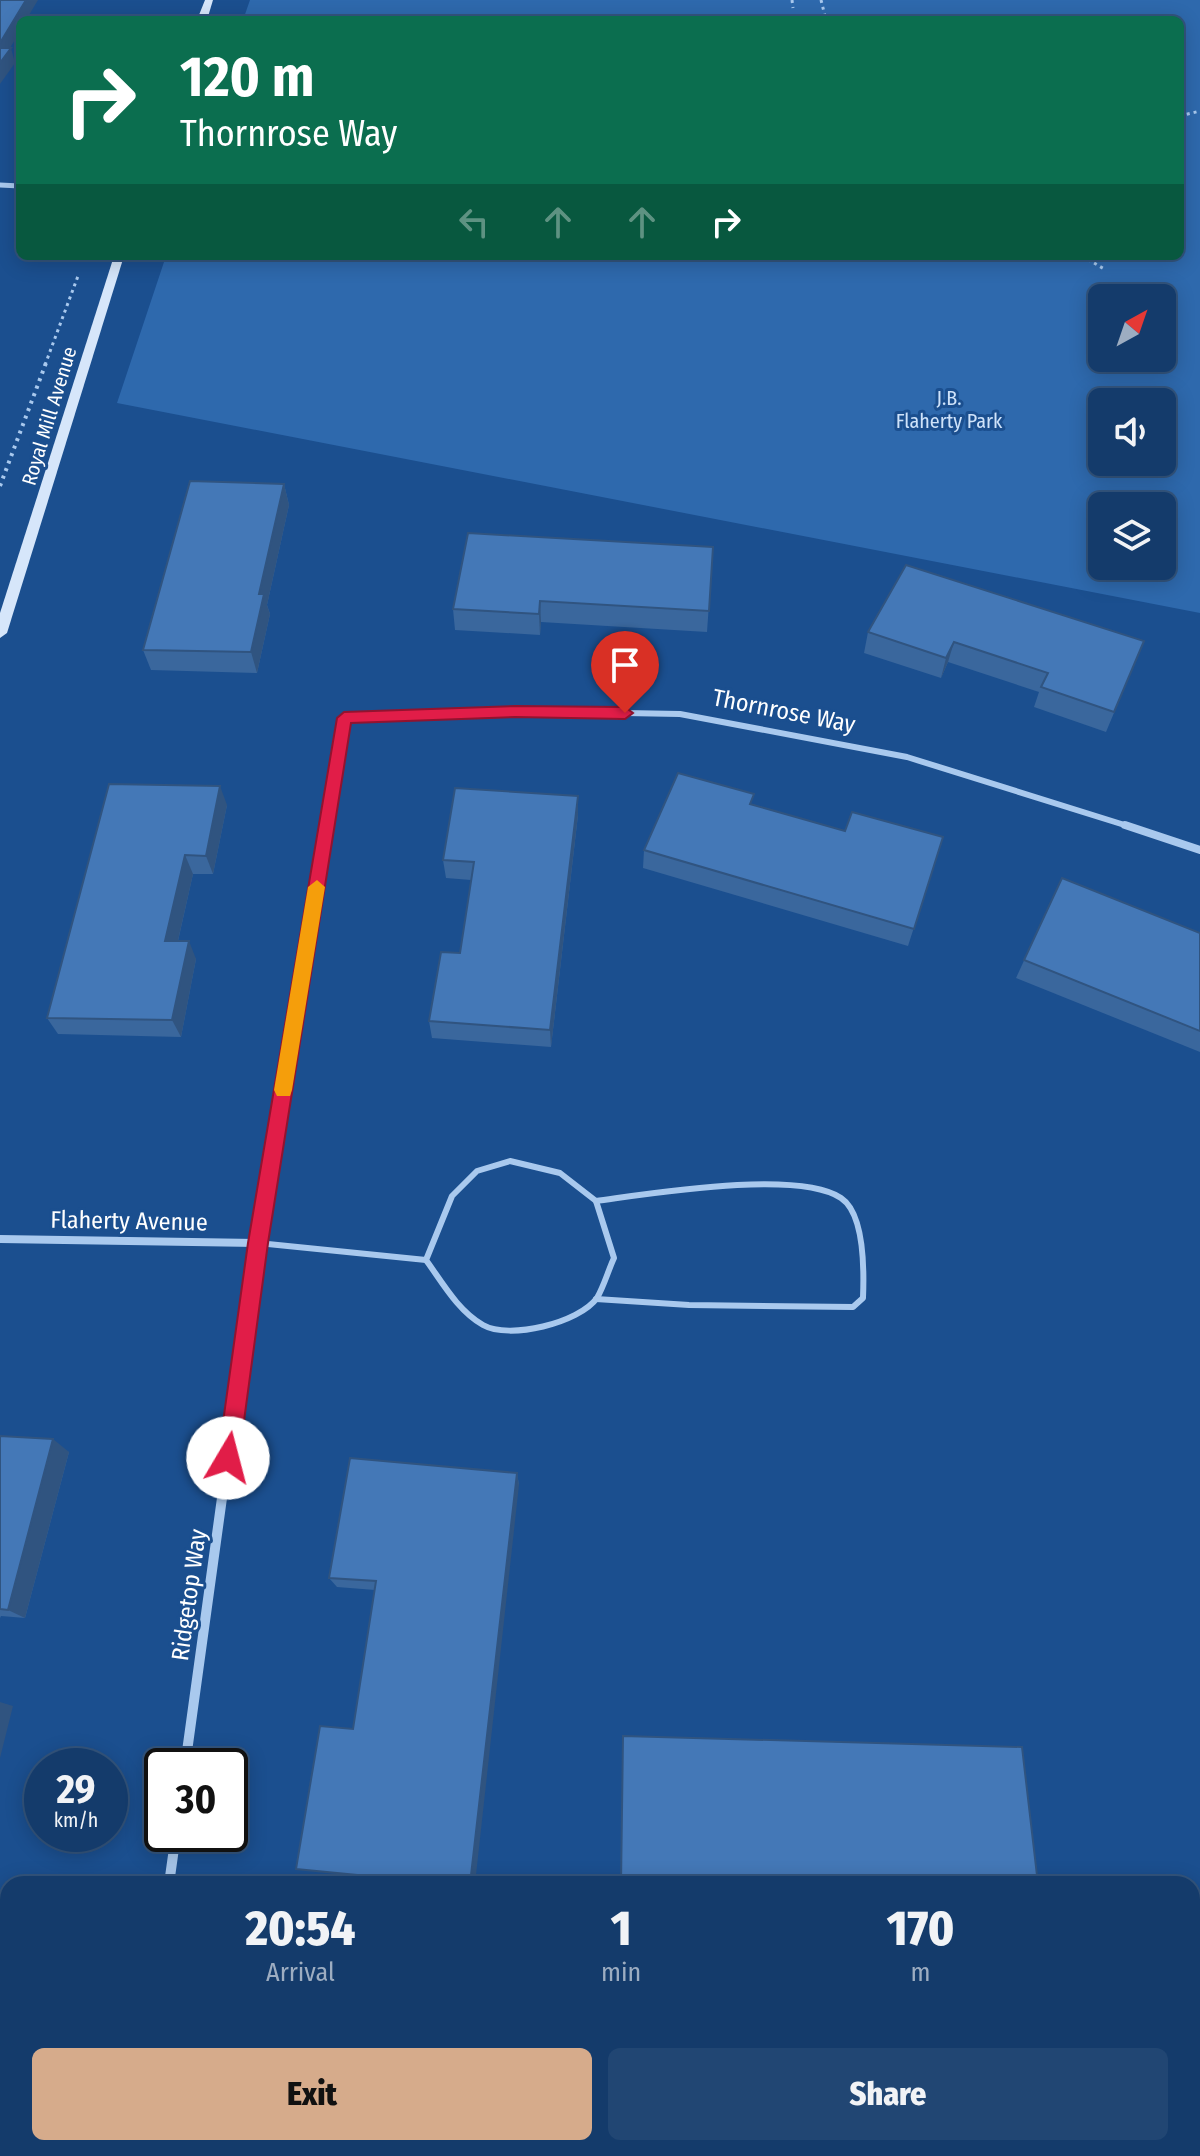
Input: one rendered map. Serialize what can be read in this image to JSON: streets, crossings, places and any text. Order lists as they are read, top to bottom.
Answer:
{
  "streets": {
    "main road": ["Royal Mill Avenue"],
    "street": ["Thornrose Way", "Flaherty Avenue", "Ridgetop Way"]
  },
  "crossings": [
    ["Thornrose Way", "Ridgetop Way"],
    ["Flaherty Avenue", "Ridgetop Way"]
  ],
  "parks": ["J.B. Flaherty Park"],
  "north": "top right",
  "page": {
    "turn": ["120 m", "Thornrose Way"],
    "speed": "29 km/h",
    "limit": "30",
    "eta": [
      "20:54",
      "Arrival",
      "1",
      "min",
      "170",
      "m"
    ],
    "buttons": ["Exit", "Share"]
  }
}
